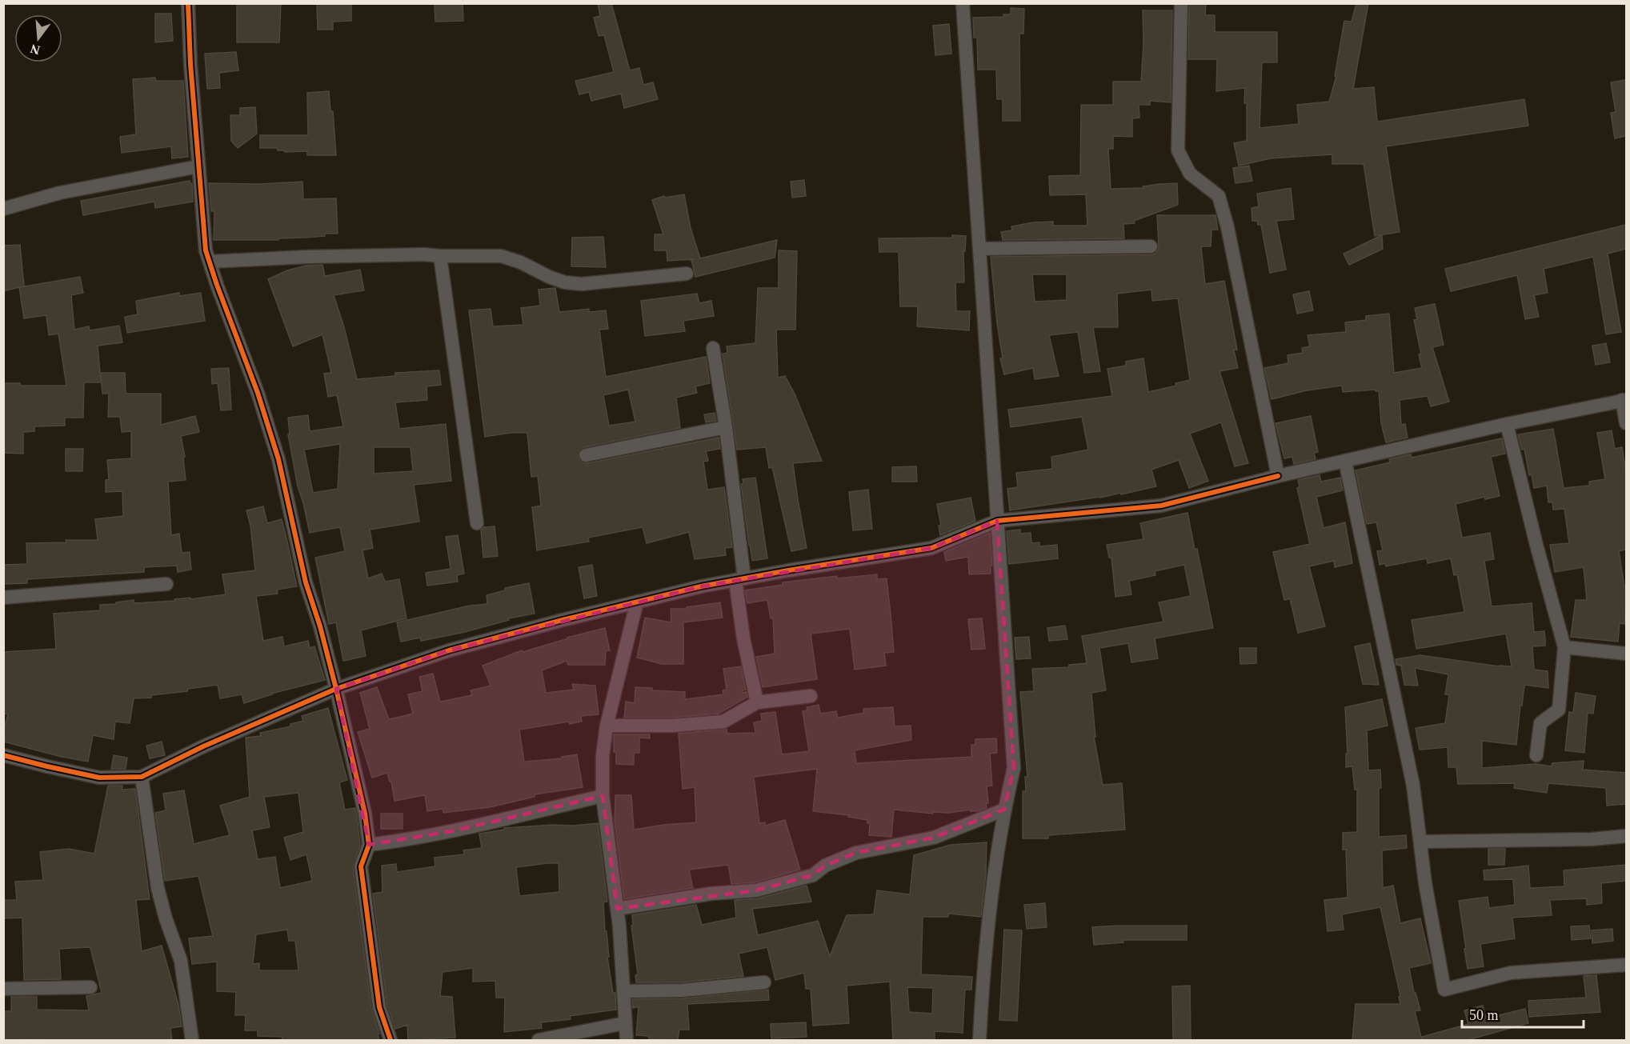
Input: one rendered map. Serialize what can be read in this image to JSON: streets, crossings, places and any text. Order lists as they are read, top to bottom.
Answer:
{
  "scale_bar": "50 m",
  "north": "bottom"
}
